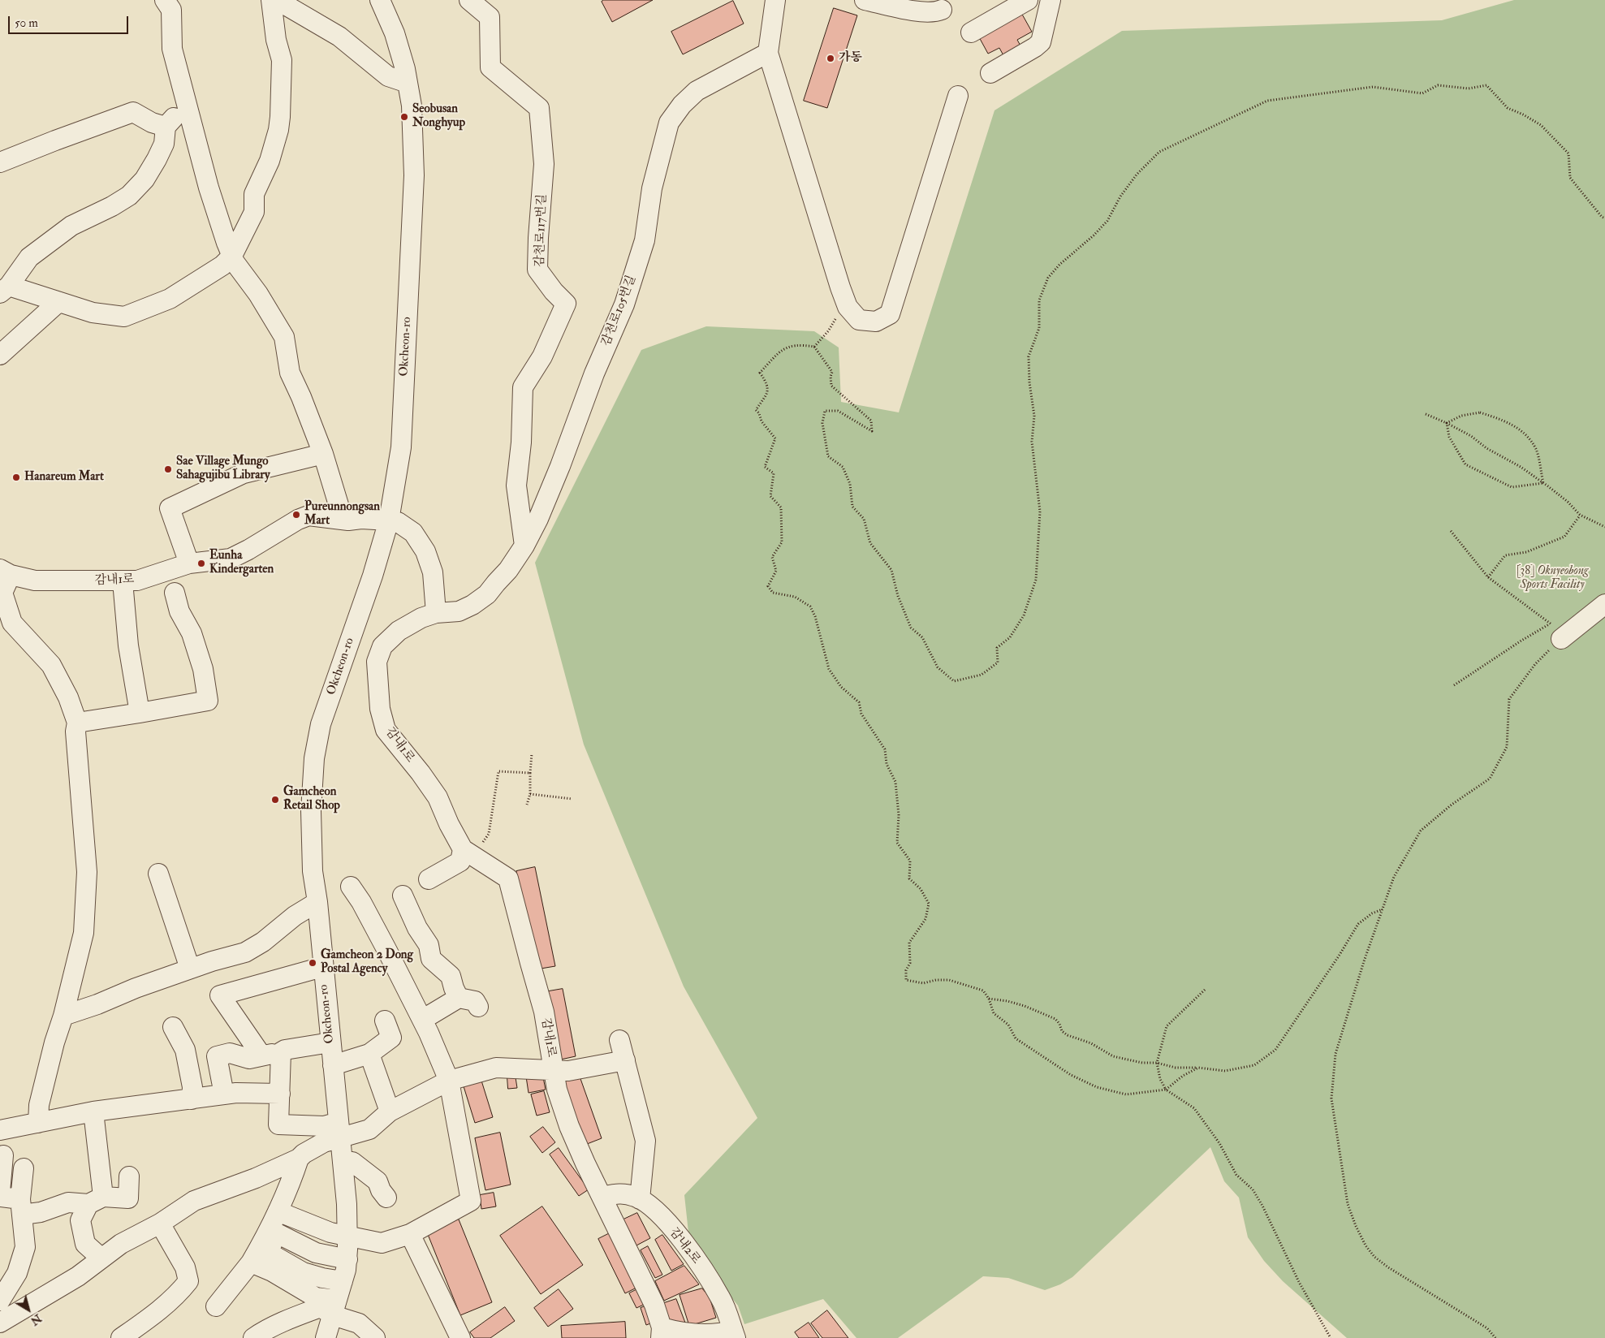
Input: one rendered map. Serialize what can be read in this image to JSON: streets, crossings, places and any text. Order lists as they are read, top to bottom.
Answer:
{
  "streets": {
    "street": [
      "감천로117번길",
      "감천로105번길",
      "Okcheon-ro",
      "감내1로",
      "감내2로"
    ]
  },
  "crossings": [
    ["감천로117번길", "감천로105번길"],
    ["감천로105번길", "감내1로"],
    ["Okcheon-ro", "감내1로"],
    ["감내1로", "감내2로"]
  ],
  "parks": ["[38] Oknyeobong Sports Facility"],
  "places": [
    "가동",
    "Seobusan Nonghyup",
    "Sae Village Mungo Sahagujibu Library",
    "Hanareum Mart",
    "Pureunnongsan Mart",
    "Eunha Kindergarten",
    "Gamcheon Retail Shop",
    "Gamcheon 2 Dong Postal Agency"
  ],
  "scale_bar": "50 m",
  "north": "bottom right"
}
